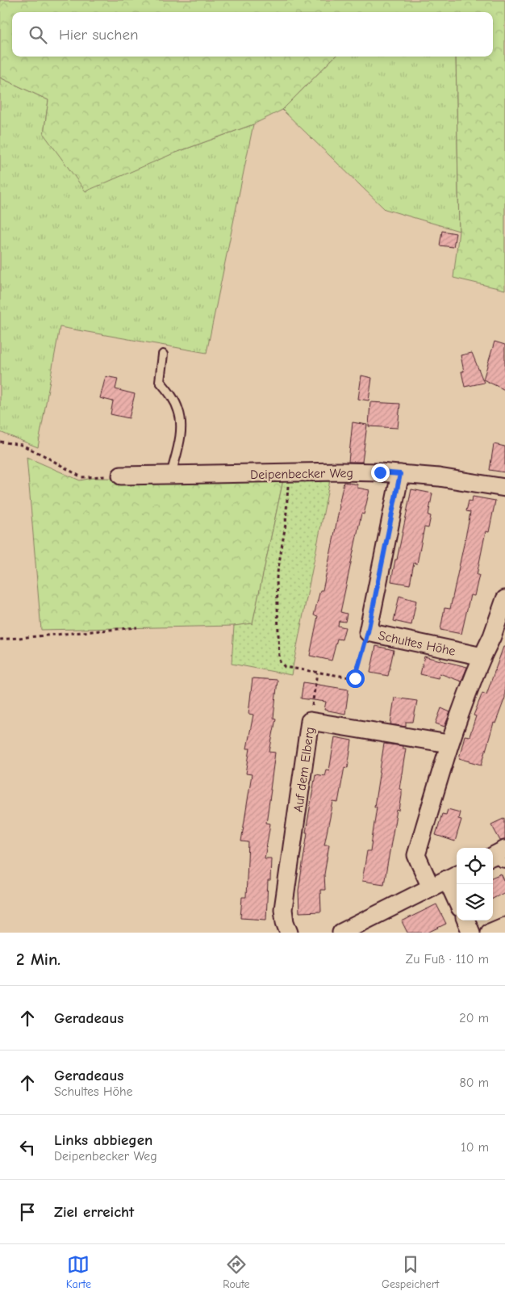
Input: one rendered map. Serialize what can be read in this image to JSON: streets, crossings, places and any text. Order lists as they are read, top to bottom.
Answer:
{
  "streets": {
    "street": ["Deipenbecker Weg", "Schultes Höhe", "Auf dem Elberg"]
  },
  "crossings": [
    ["Deipenbecker Weg", "Schultes Höhe"]
  ],
  "page": {
    "search": "Hier suchen",
    "heading": ["2 Min.", "Zu Fuß · 110 m"],
    "list": [
      ["Geradeaus", "20 m"],
      ["Geradeaus", "Schultes Höhe", "80 m"],
      ["Links abbiegen", "Deipenbecker Weg", "10 m"],
      "Ziel erreicht"
    ],
    "nav": ["Karte", "Route", "Gespeichert"]
  }
}
